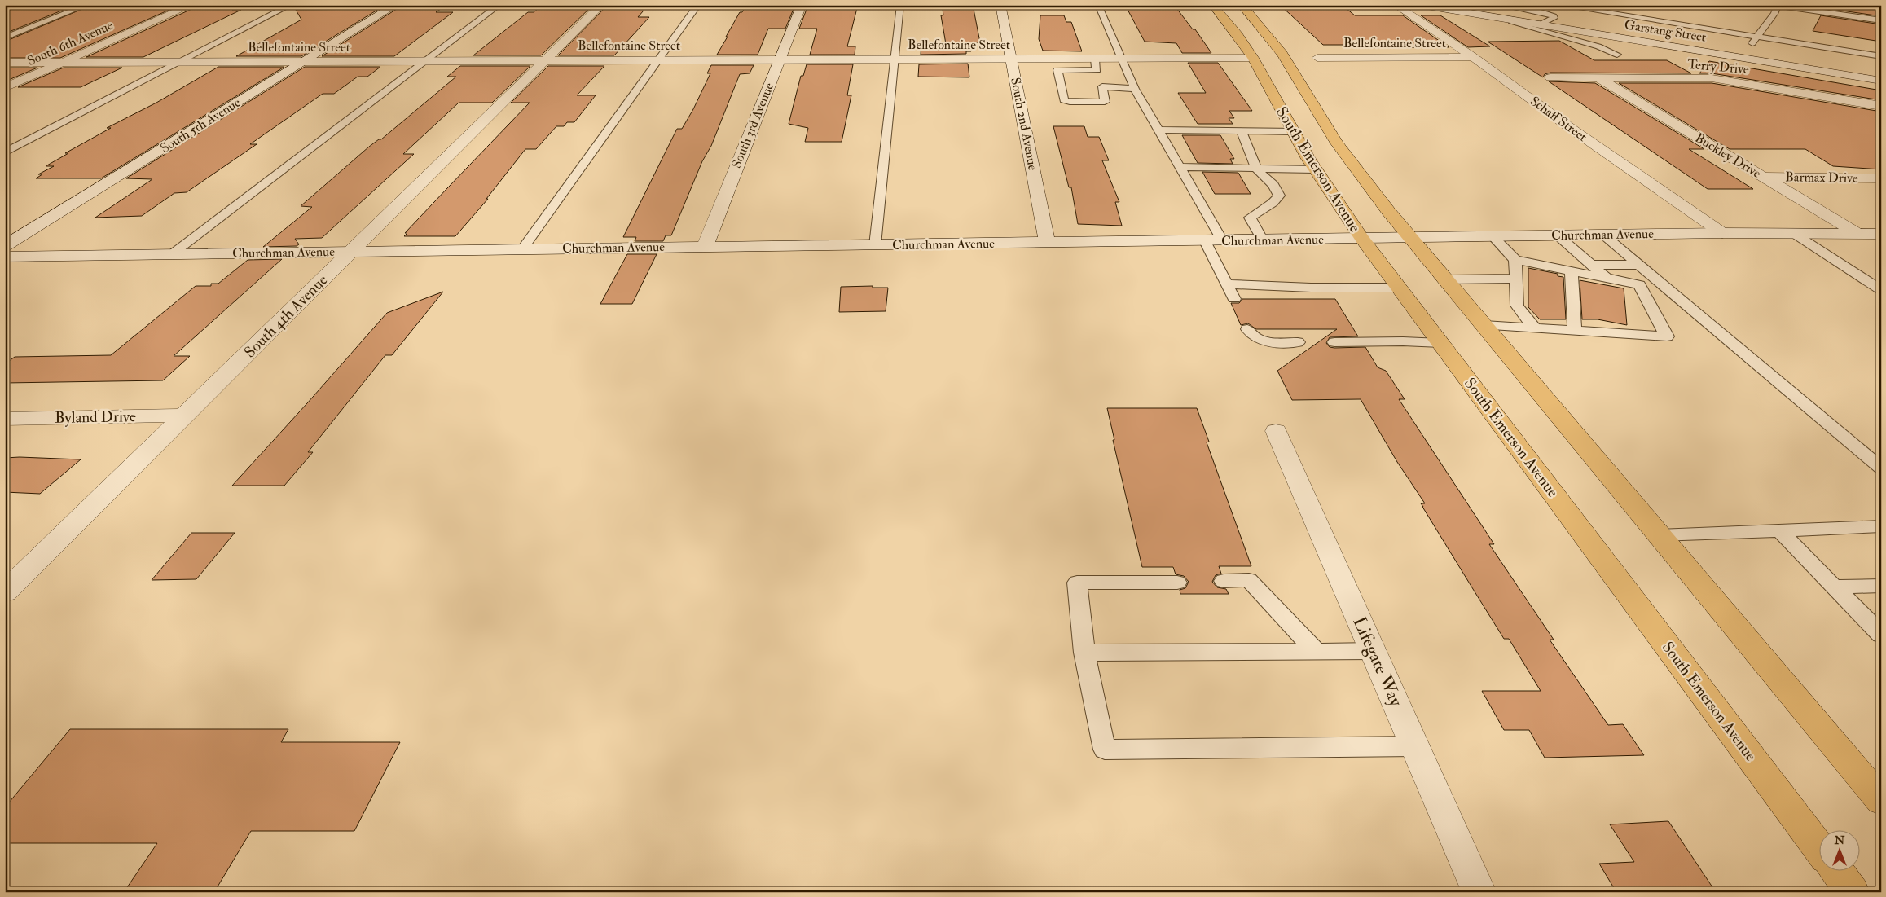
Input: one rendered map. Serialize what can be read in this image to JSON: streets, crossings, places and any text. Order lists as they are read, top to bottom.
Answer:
{
  "streets": {
    "main road": ["South Emerson Avenue"],
    "street": [
      "Garstang Street",
      "South 6th Avenue",
      "Bellefontaine Street",
      "Terry Drive",
      "Schaff Street",
      "South 2nd Avenue",
      "South 5th Avenue",
      "South 3rd Avenue",
      "Buckley Drive",
      "Barmax Drive",
      "Churchman Avenue",
      "South 4th Avenue",
      "Byland Drive",
      "Lifegate Way"
    ]
  },
  "crossings": [
    ["South 6th Avenue", "Bellefontaine Street"],
    ["Bellefontaine Street", "Schaff Street"],
    ["Bellefontaine Street", "South 2nd Avenue"],
    ["Bellefontaine Street", "South 5th Avenue"],
    ["Bellefontaine Street", "South 3rd Avenue"],
    ["Bellefontaine Street", "South Emerson Avenue"],
    ["Bellefontaine Street", "South 4th Avenue"],
    ["Terry Drive", "Buckley Drive"],
    ["Schaff Street", "Churchman Avenue"],
    ["South 2nd Avenue", "Churchman Avenue"],
    ["South 3rd Avenue", "Churchman Avenue"],
    ["Buckley Drive", "Barmax Drive"],
    ["Buckley Drive", "Churchman Avenue"],
    ["South Emerson Avenue", "Churchman Avenue"],
    ["Churchman Avenue", "South 4th Avenue"],
    ["South 4th Avenue", "Byland Drive"]
  ],
  "north": "top"
}
